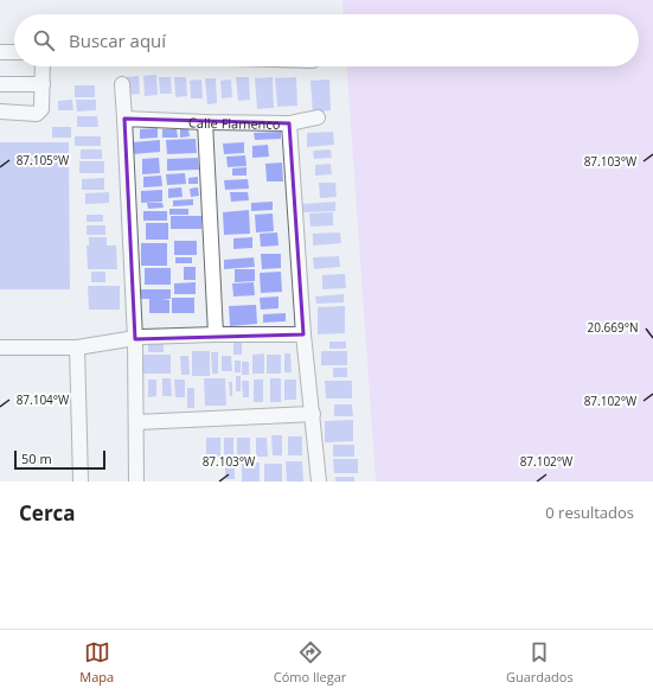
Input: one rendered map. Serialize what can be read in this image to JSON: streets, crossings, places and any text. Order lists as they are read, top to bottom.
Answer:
{
  "streets": {
    "street": ["Calle Flamenco"]
  },
  "scale_bar": "50 m",
  "page": {
    "search": "Buscar aquí",
    "scale": "50 m",
    "heading": ["Cerca", "0 resultados"],
    "nav": ["Mapa", "Cómo llegar", "Guardados"]
  },
  "coordinates": [
    "87.105°W",
    "87.103°W",
    "20.669°N",
    "87.104°W",
    "87.102°W"
  ]
}
